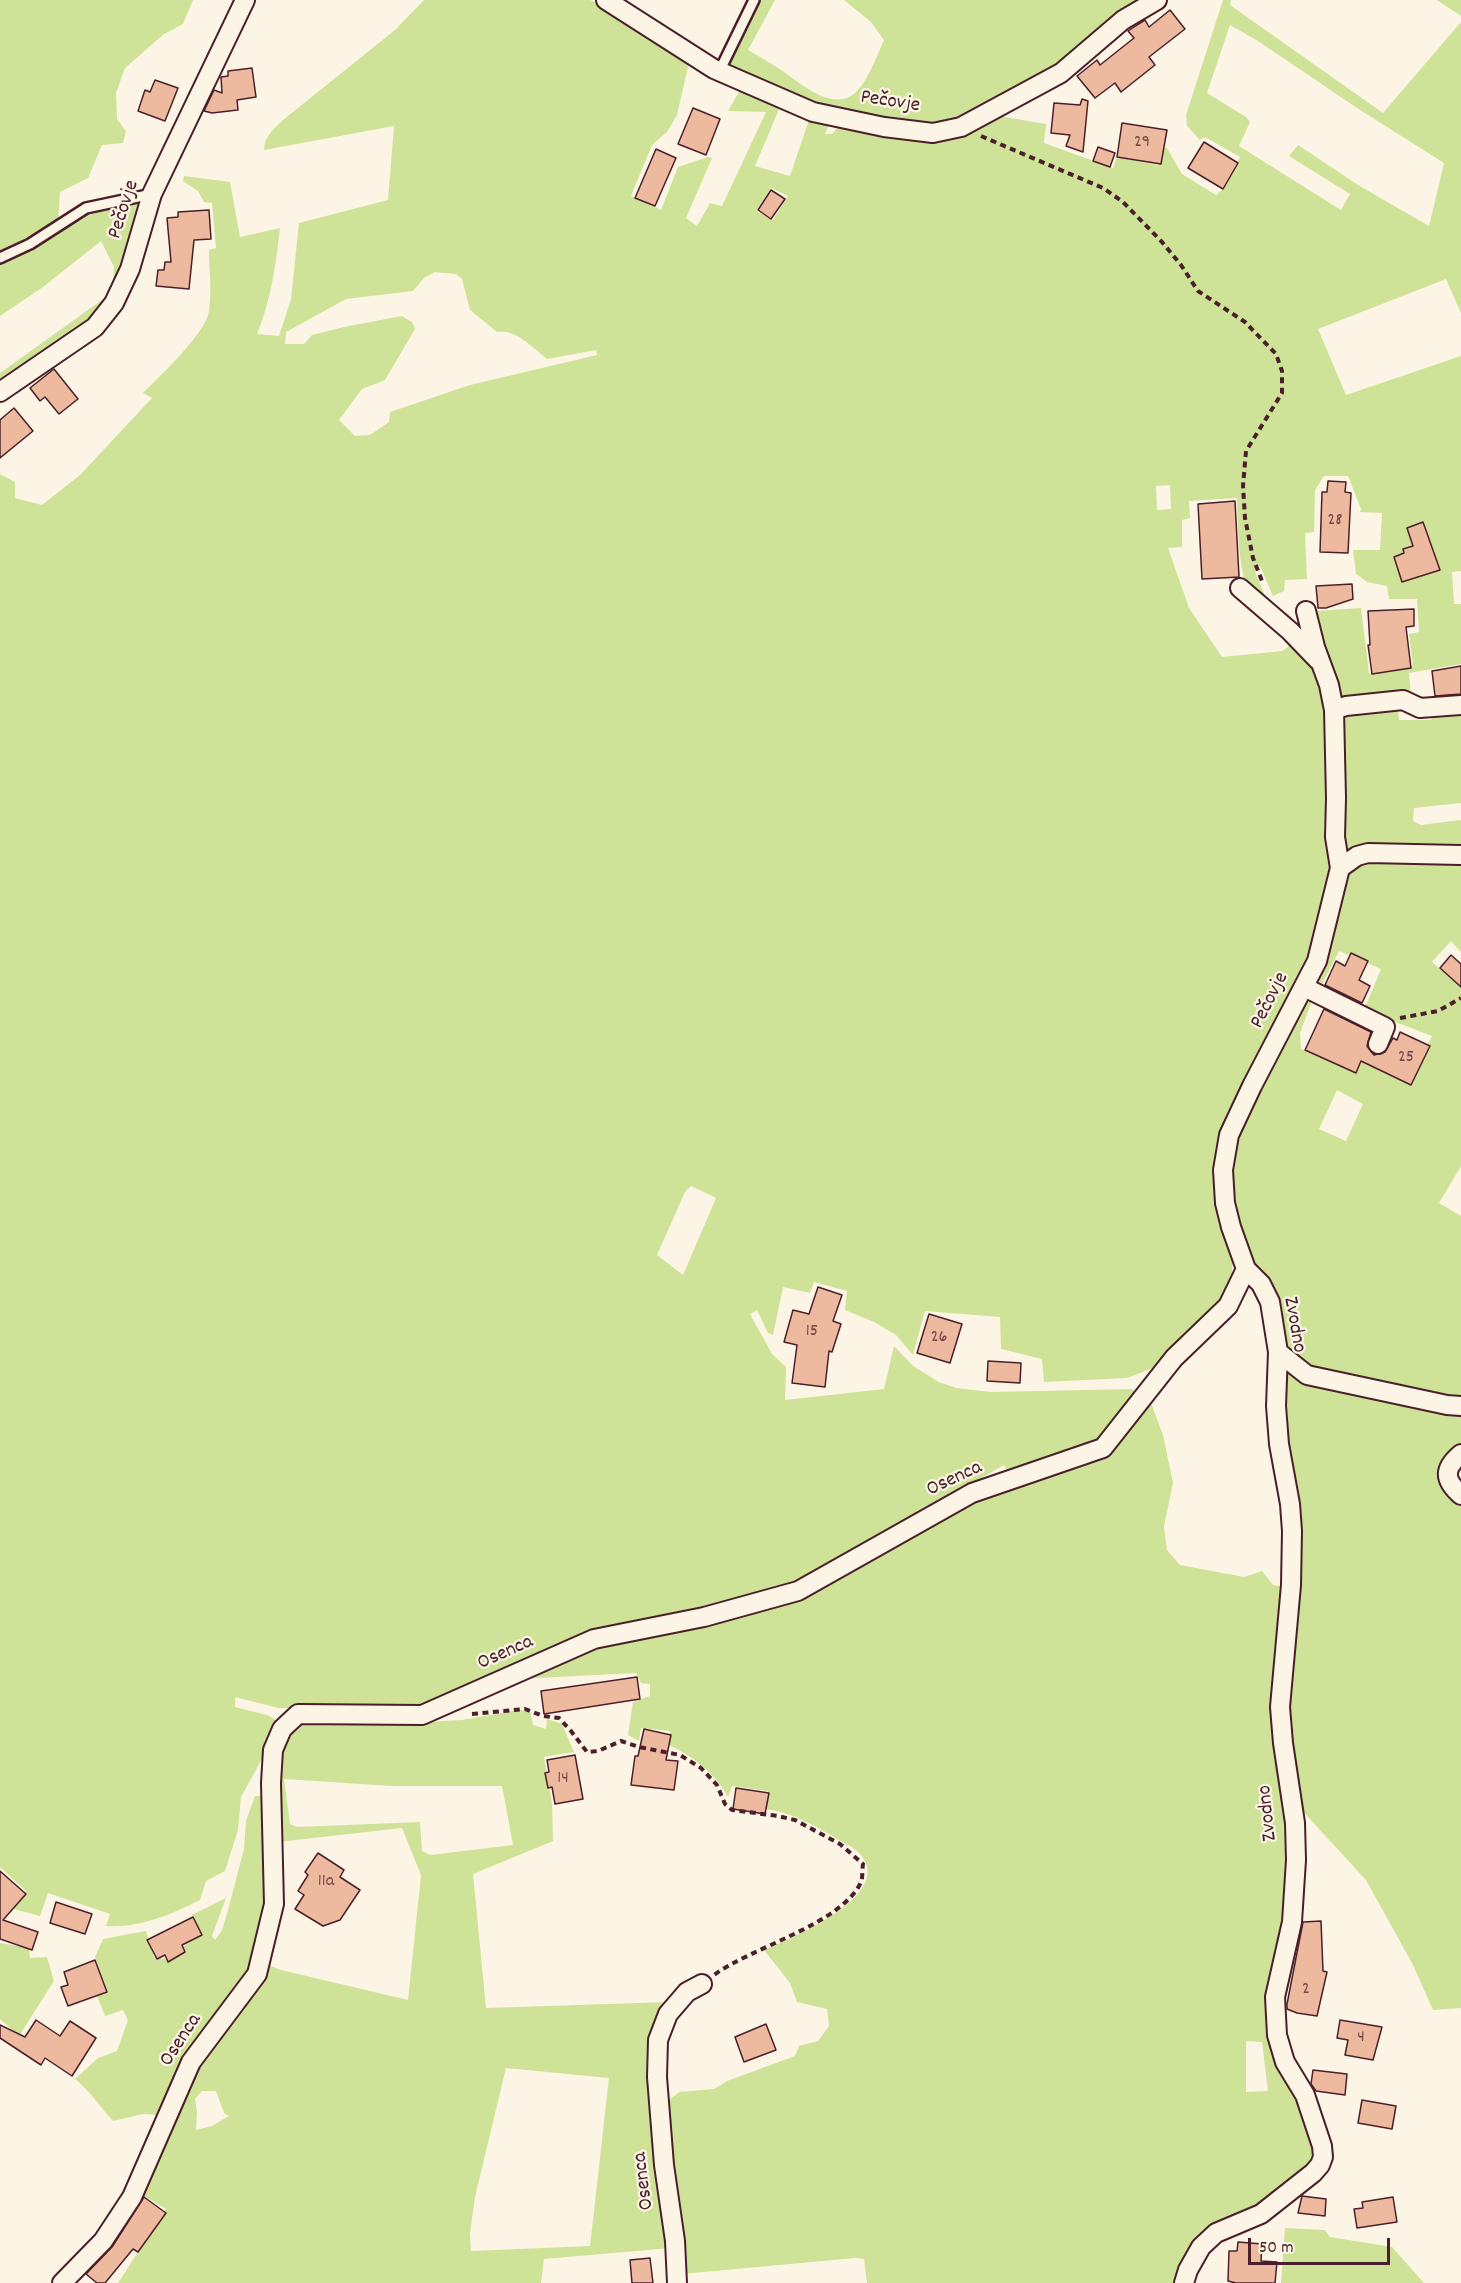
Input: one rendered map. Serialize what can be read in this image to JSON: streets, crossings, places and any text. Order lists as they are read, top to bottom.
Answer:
{
  "streets": {
    "street": ["Pečovje", "Zvodno", "Osenca"]
  },
  "crossings": [
    ["Pečovje", "Zvodno"],
    ["Pečovje", "Osenca"],
    ["Zvodno", "Osenca"]
  ],
  "house_numbers": [
    "29",
    "28",
    "25",
    "15",
    "26",
    "14",
    "11a",
    "2",
    "4"
  ],
  "scale_bar": "50 m"
}
